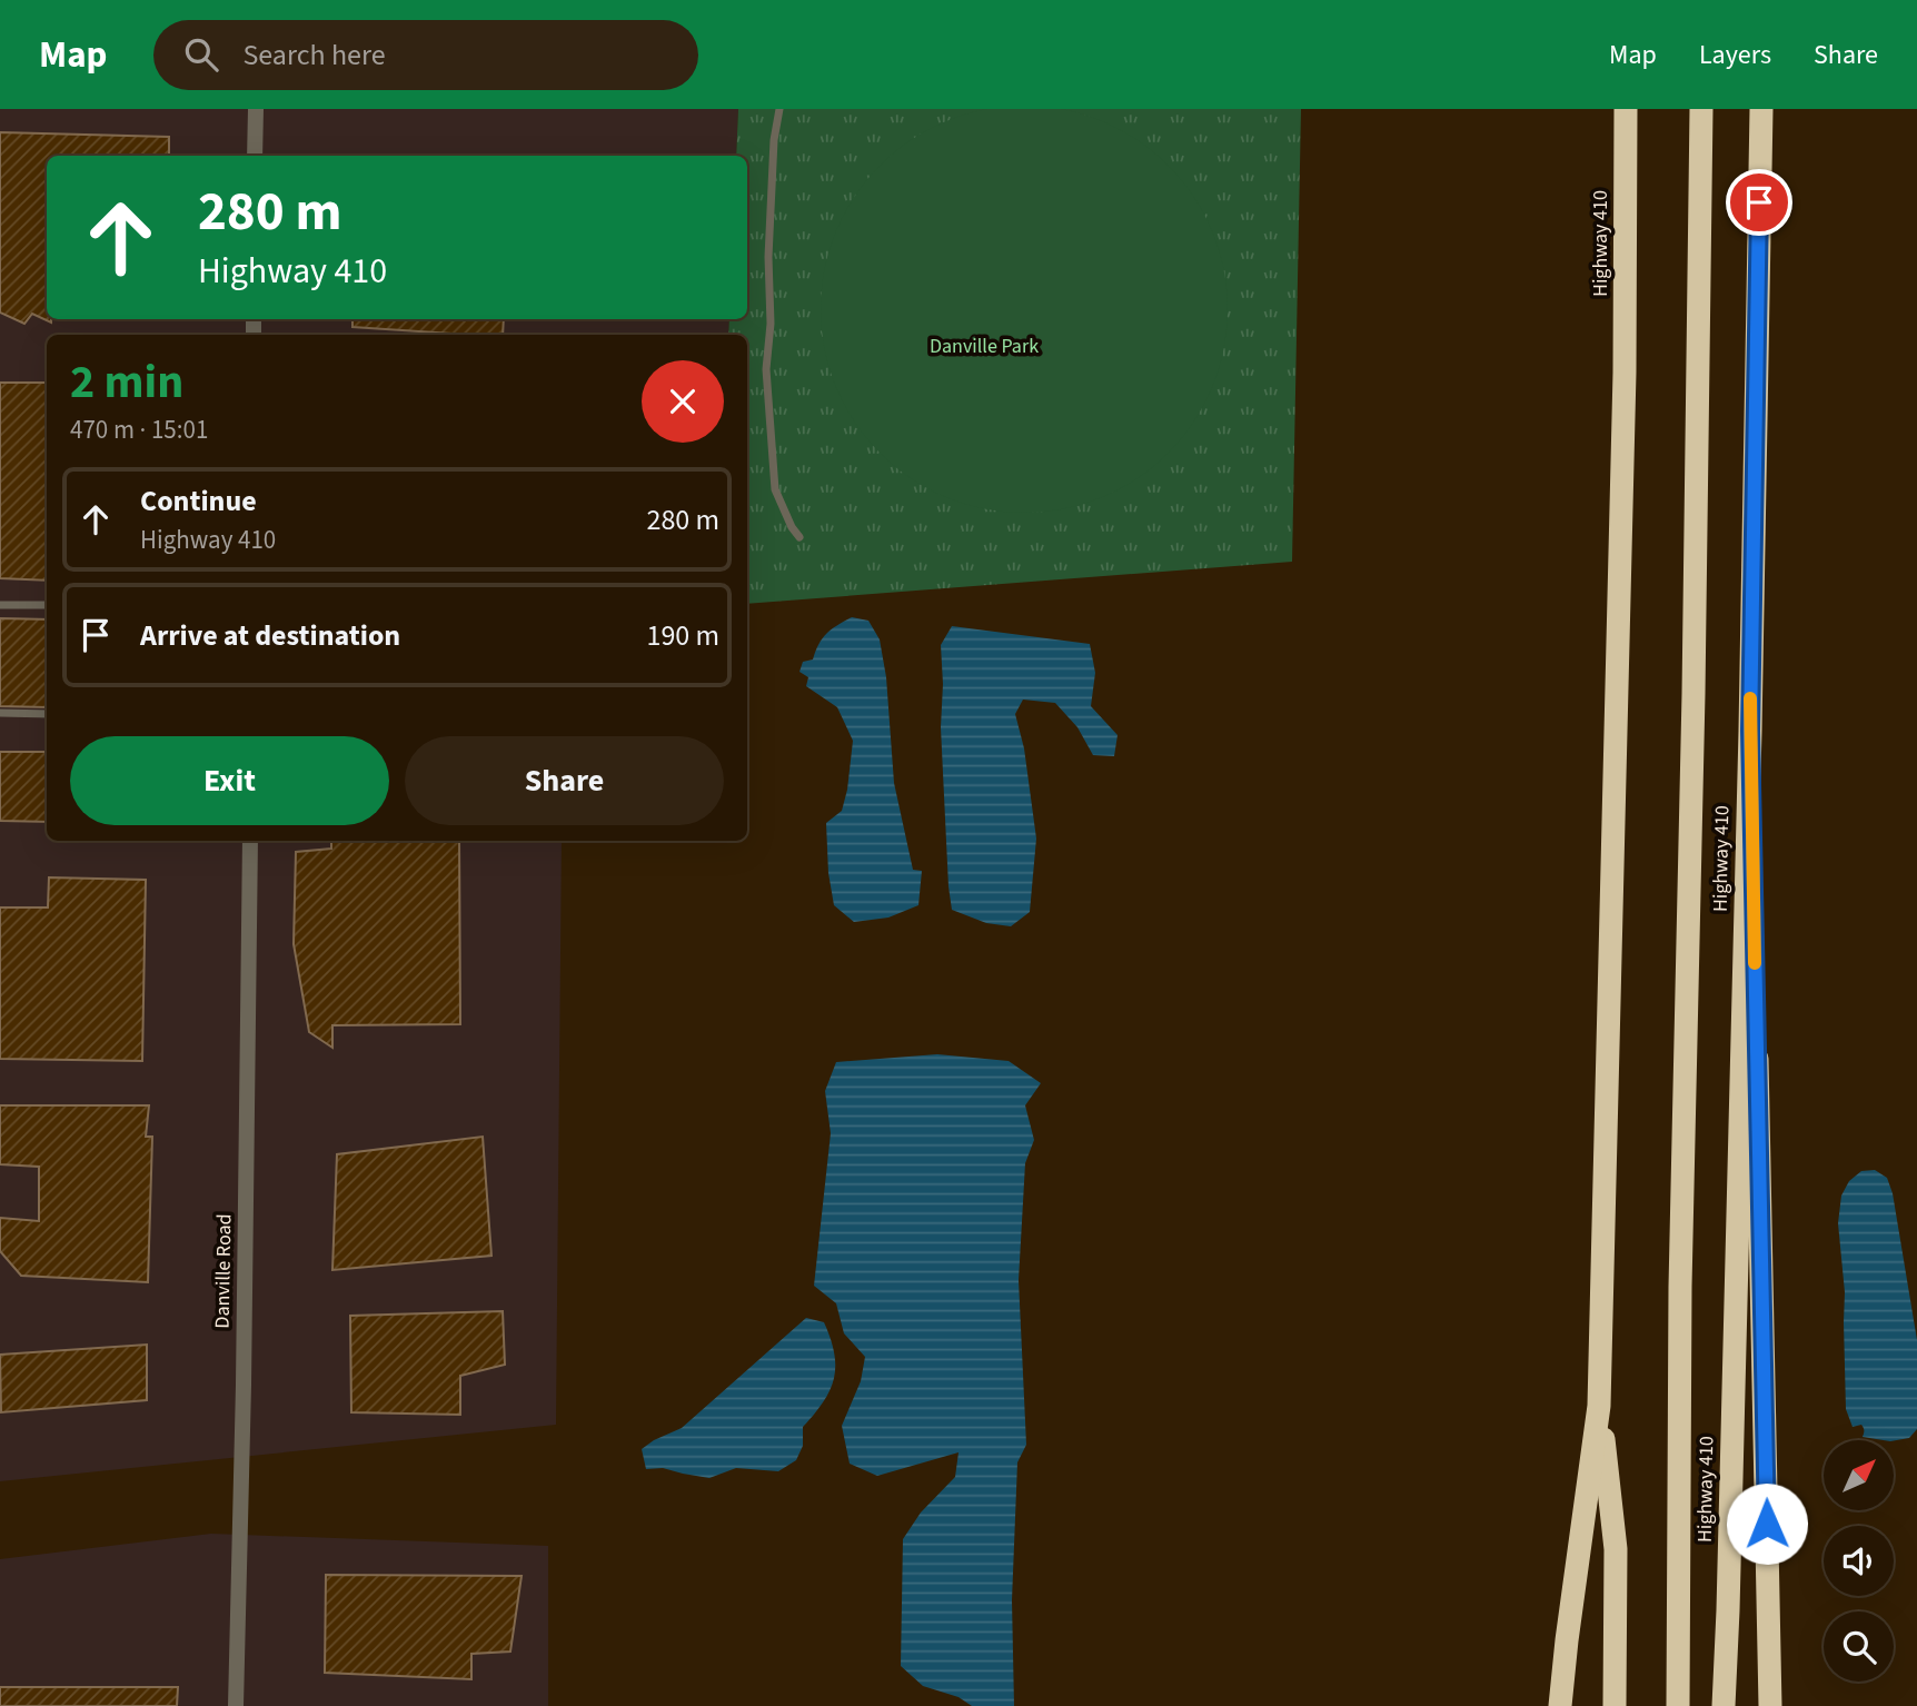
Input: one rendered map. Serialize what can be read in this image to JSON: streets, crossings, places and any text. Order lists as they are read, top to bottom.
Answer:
{
  "streets": {
    "highway": ["Highway 410"],
    "street": ["Danville Road"]
  },
  "parks": ["Danville Park"],
  "north": "top right",
  "page": {
    "header": "Map",
    "search": "Search here",
    "nav": ["Map", "Layers", "Share"],
    "turn": ["280 m", "Highway 410"],
    "heading": ["2 min", "470 m · 15:01"],
    "list": [
      {
        "name": "Continue",
        "note": "Highway 410",
        "value": "280 m"
      },
      {
        "name": "Arrive at destination",
        "value": "190 m"
      }
    ],
    "buttons": ["Exit", "Share"]
  }
}
